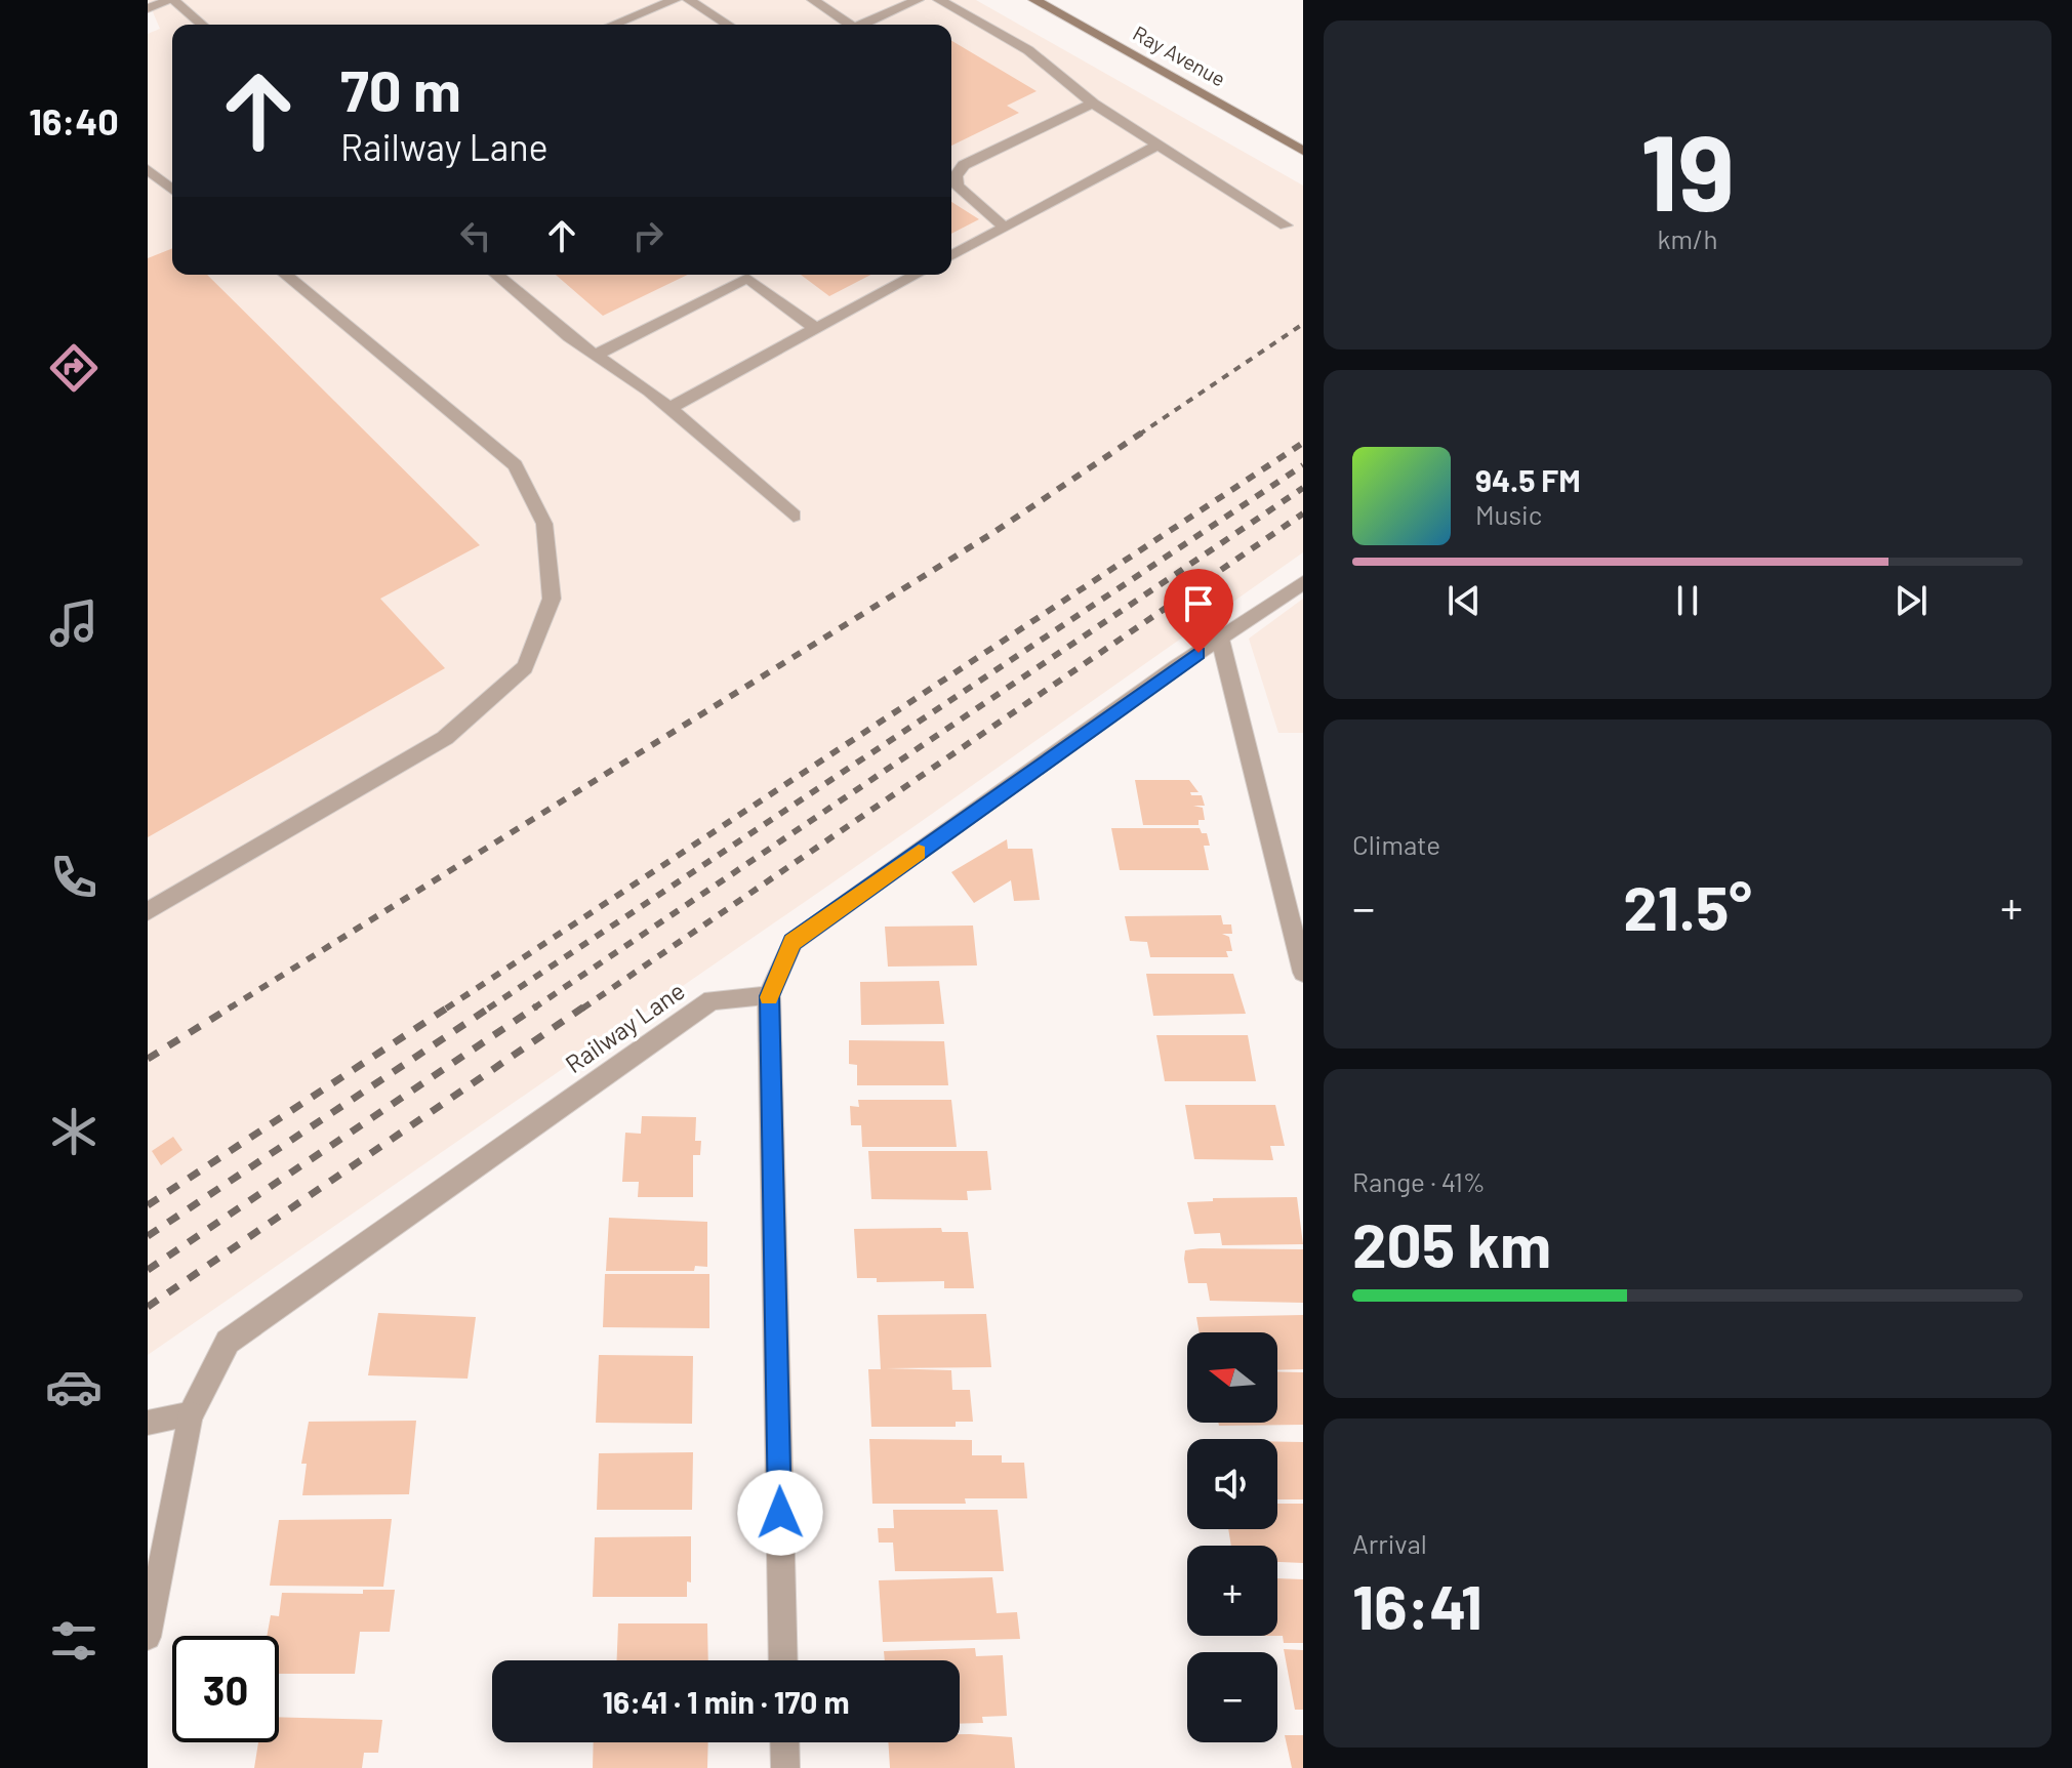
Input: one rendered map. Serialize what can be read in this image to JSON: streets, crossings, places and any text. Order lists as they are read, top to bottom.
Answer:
{
  "streets": {
    "street": ["Ray Avenue", "Railway Lane"]
  },
  "north": "left",
  "page": {
    "tabs": "16:40",
    "tile": [
      ["19", "km/h"],
      "Climate",
      ["Range · 41%", "205 km"],
      ["Arrival", "16:41"]
    ],
    "turn": ["70 m", "Railway Lane"],
    "song": ["94.5 FM", "Music"],
    "heat": ["−", "21.5°", "+"],
    "map_buttons": ["+", "−"],
    "limit": "30",
    "trip": "16:41 · 1 min · 170 m"
  }
}
